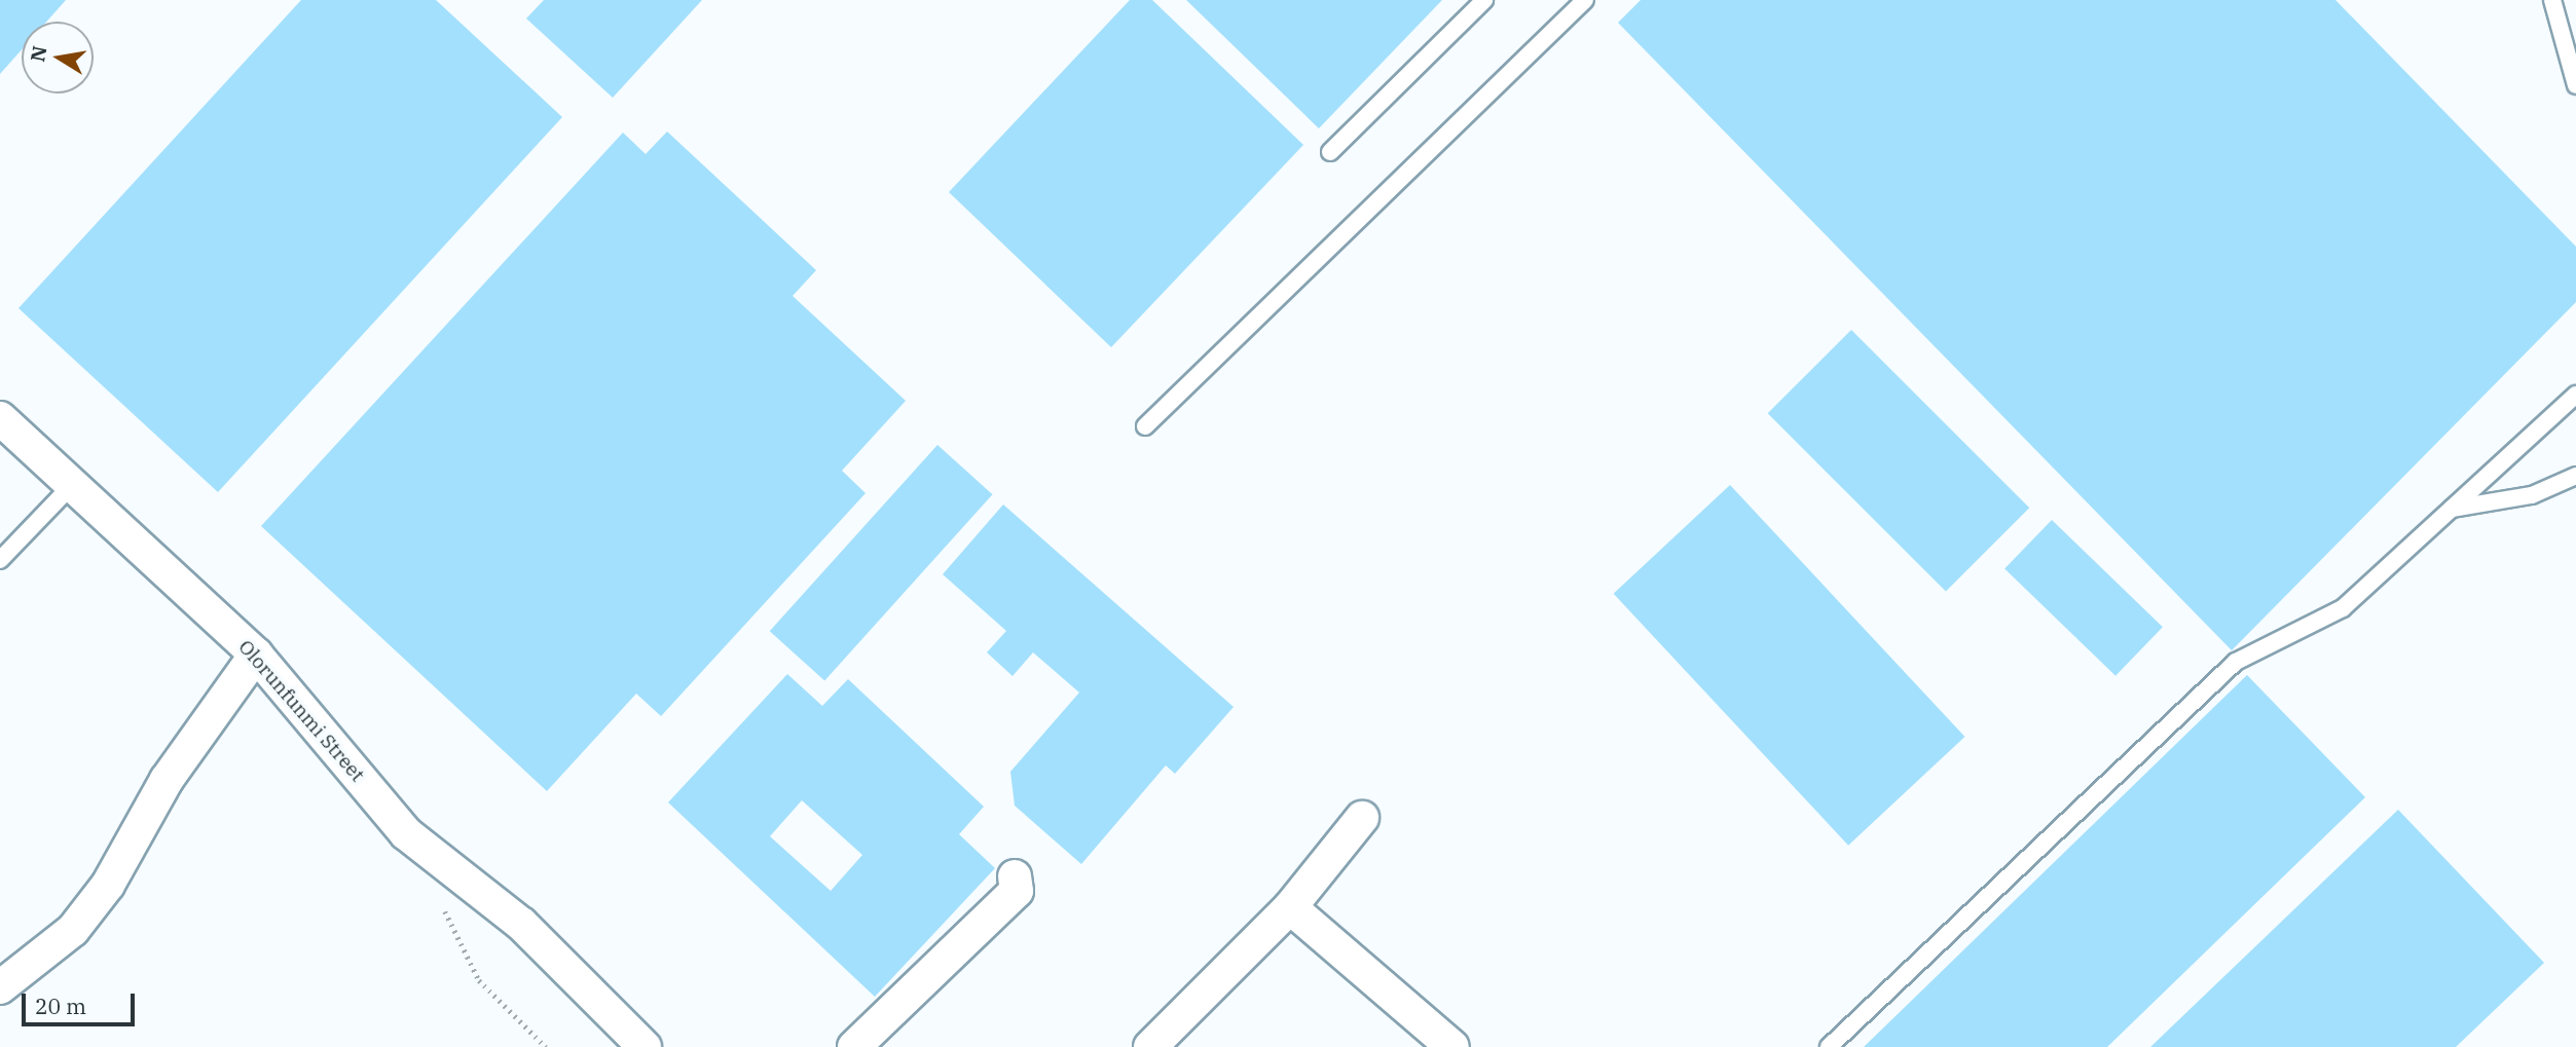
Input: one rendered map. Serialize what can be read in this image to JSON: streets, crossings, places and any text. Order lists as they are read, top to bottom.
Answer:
{
  "streets": {
    "street": ["Olorunfunmi Street"]
  },
  "scale_bar": "20 m",
  "north": "left"
}
